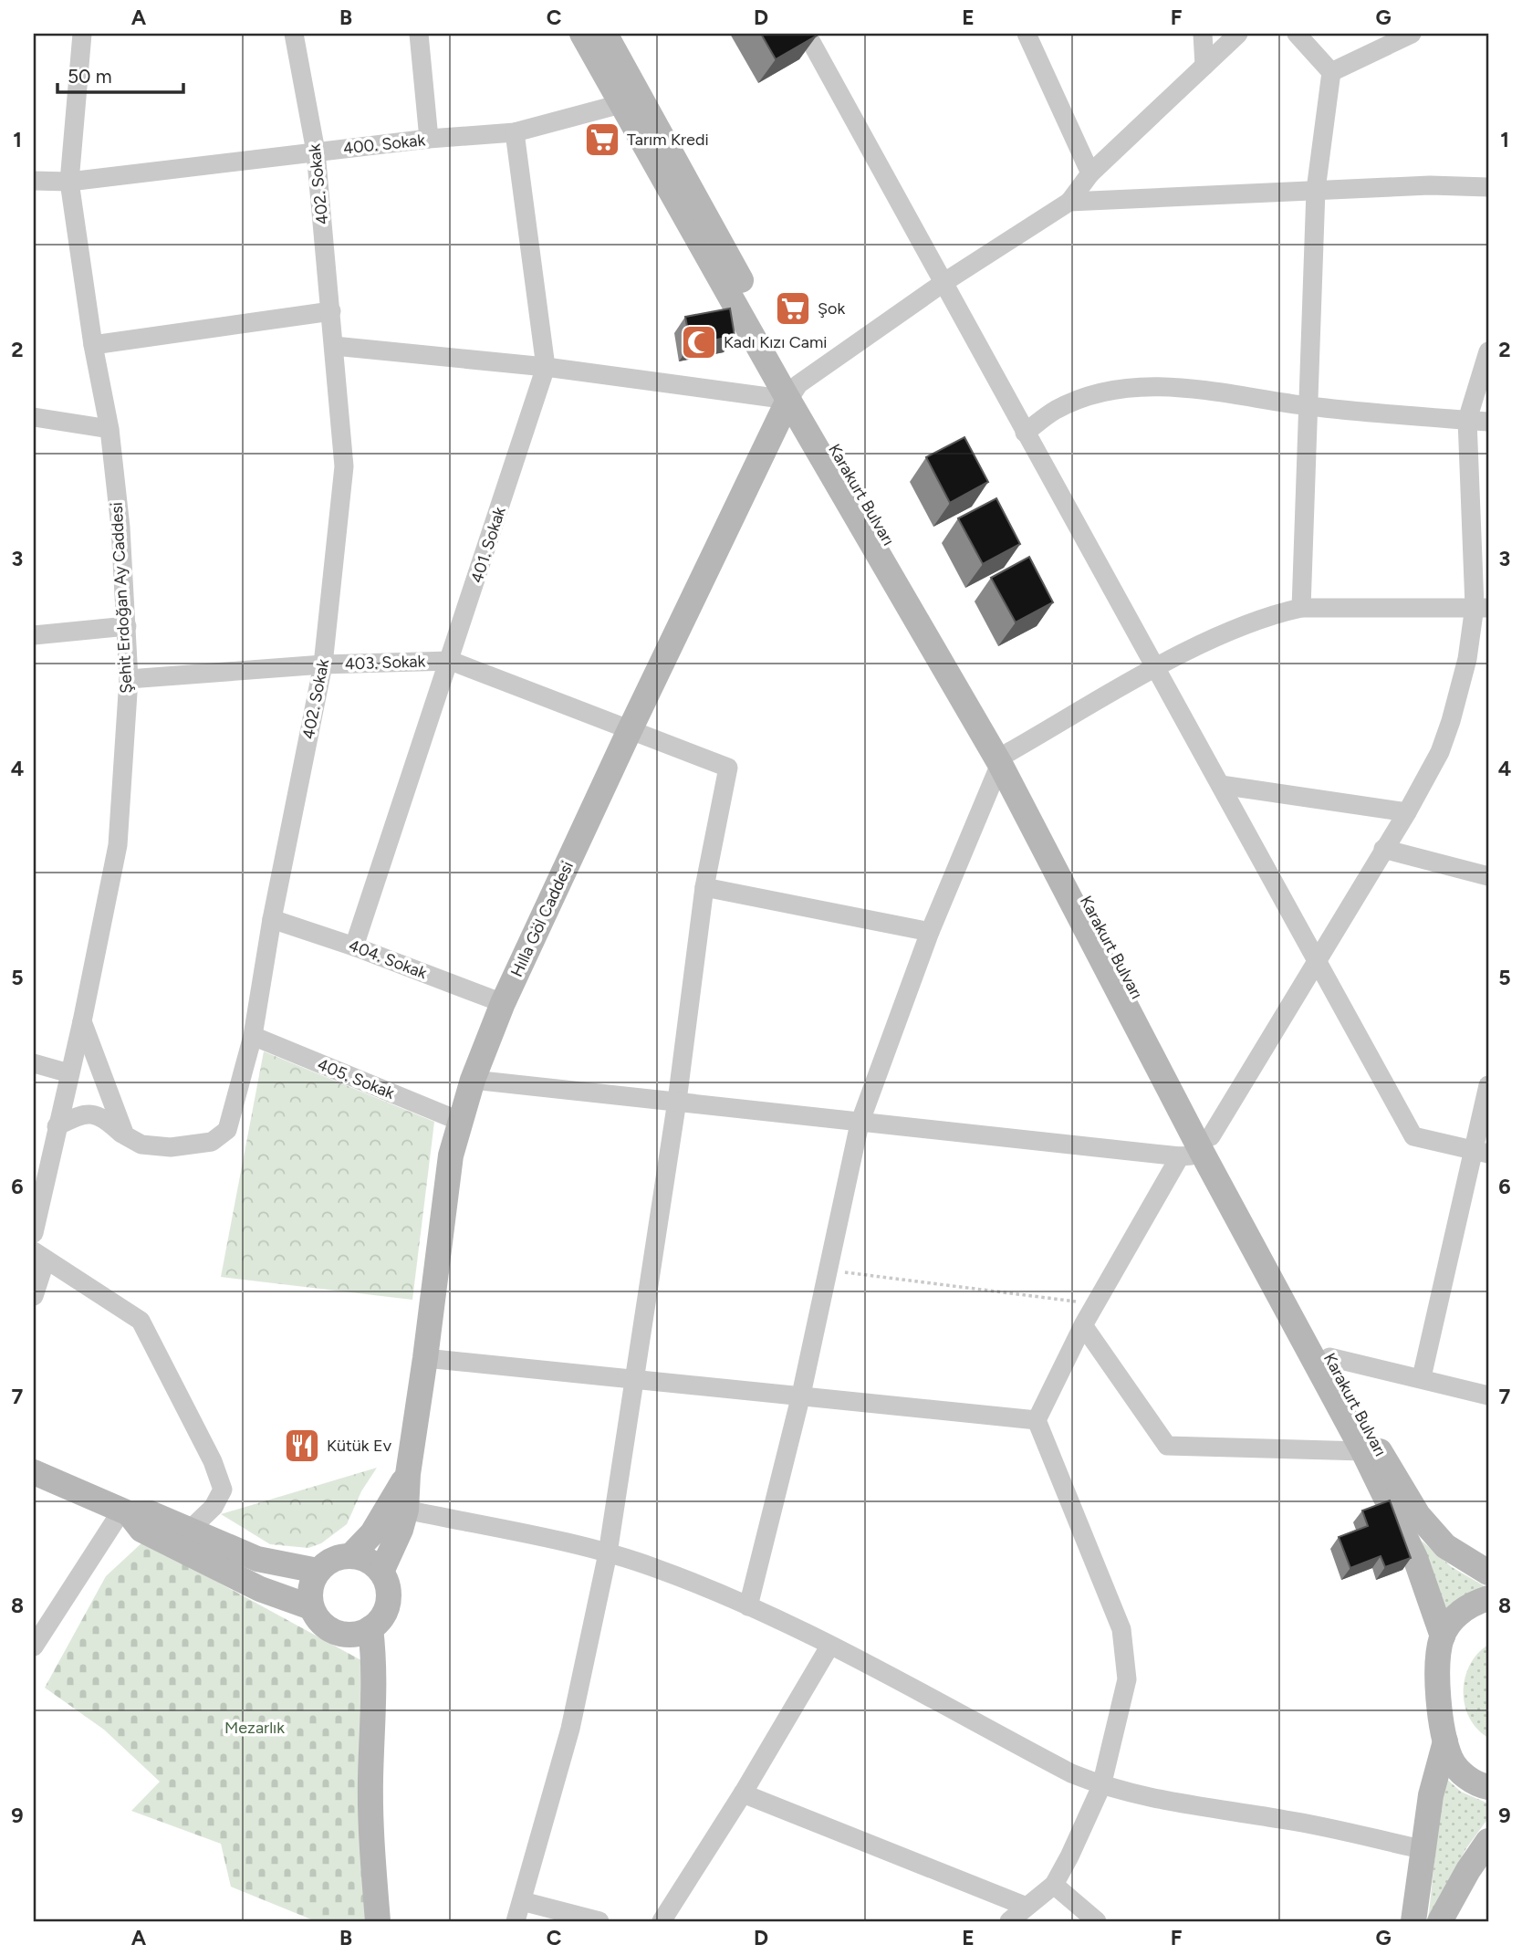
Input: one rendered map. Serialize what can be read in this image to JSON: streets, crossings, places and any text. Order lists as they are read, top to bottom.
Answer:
{
  "streets": {
    "main road": ["Karakurt Bulvarı", "Hılla Göl Caddesi"],
    "street": [
      "400. Sokak",
      "402. Sokak",
      "401. Sokak",
      "Şehit Erdoğan Ay Caddesi",
      "403. Sokak",
      "404. Sokak",
      "405. Sokak"
    ]
  },
  "crossings": [
    ["400. Sokak", "402. Sokak"],
    ["400. Sokak", "401. Sokak"],
    ["400. Sokak", "Şehit Erdoğan Ay Caddesi"],
    ["402. Sokak", "403. Sokak"],
    ["402. Sokak", "404. Sokak"],
    ["402. Sokak", "405. Sokak"],
    ["Karakurt Bulvarı", "Hılla Göl Caddesi"],
    ["401. Sokak", "403. Sokak"],
    ["401. Sokak", "404. Sokak"],
    ["Şehit Erdoğan Ay Caddesi", "403. Sokak"],
    ["403. Sokak", "Hılla Göl Caddesi"],
    ["Hılla Göl Caddesi", "404. Sokak"],
    ["Hılla Göl Caddesi", "405. Sokak"]
  ],
  "parks": ["Mezarlık"],
  "places": {
    "supermarket": ["Tarım Kredi", "Şok"],
    "mosque": ["Kadı Kızı Cami"],
    "restaurant": ["Kütük Ev"]
  },
  "scale_bar": "50 m",
  "grid": {
    "columns": [
      "A",
      "B",
      "C",
      "D",
      "E",
      "F",
      "G"
    ],
    "rows": [
      "1",
      "2",
      "3",
      "4",
      "5",
      "6",
      "7",
      "8",
      "9"
    ]
  }
}
